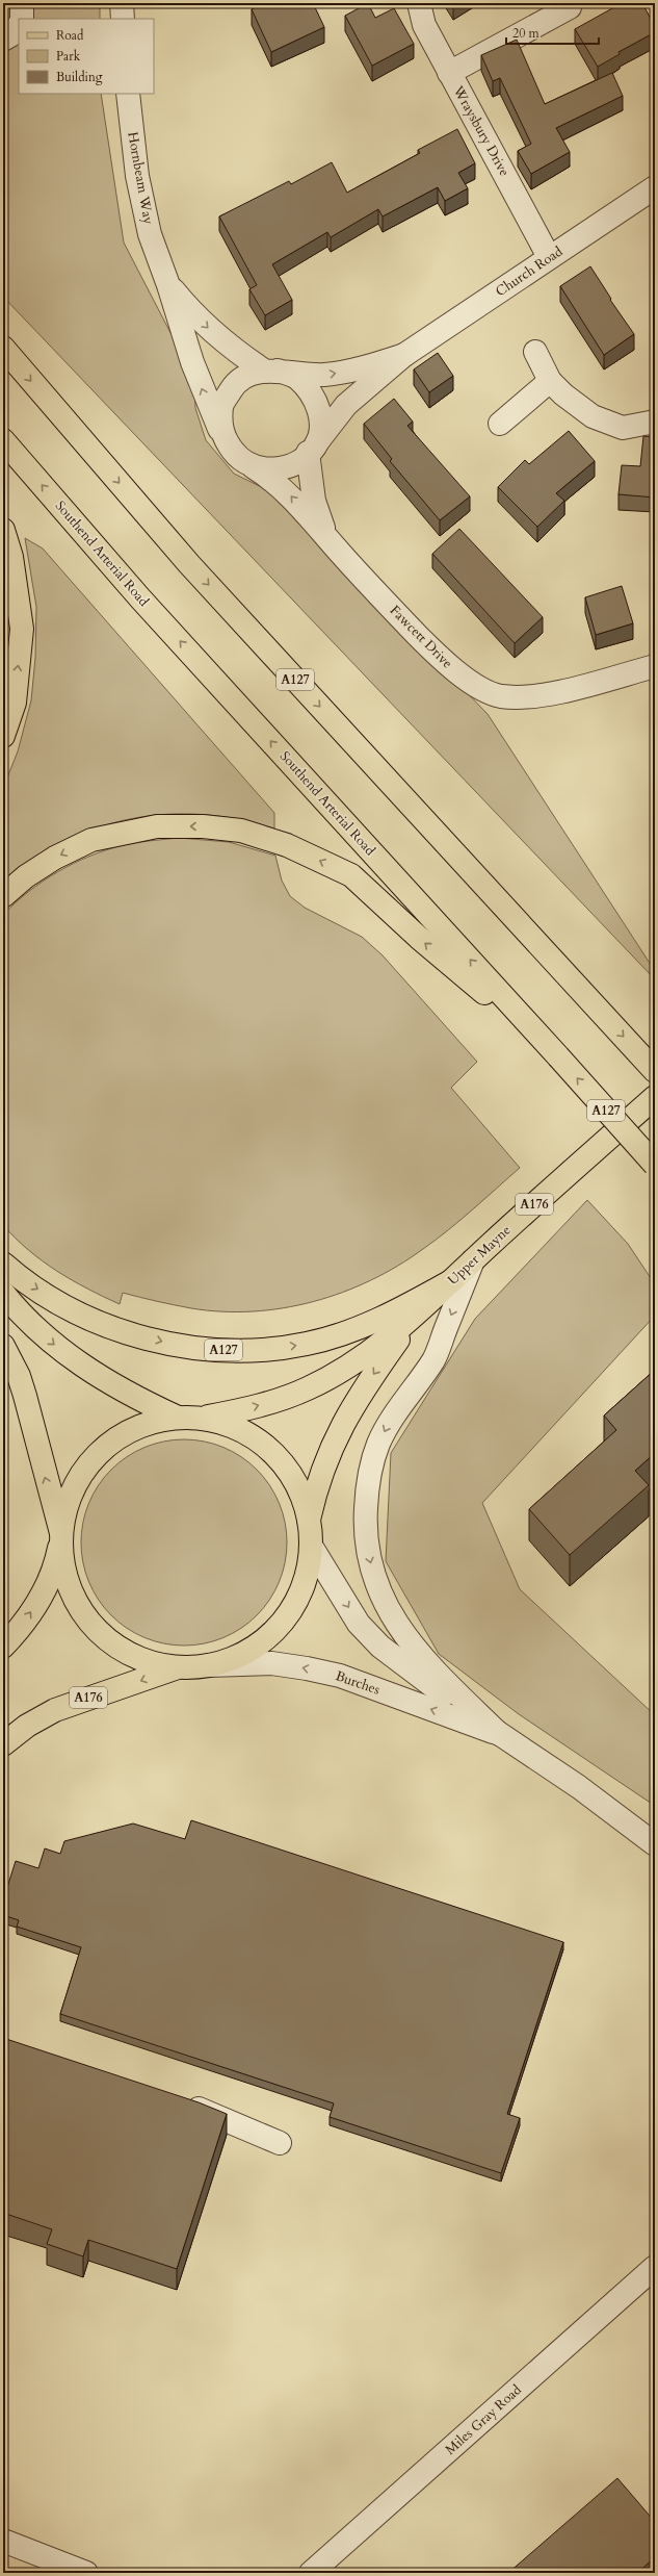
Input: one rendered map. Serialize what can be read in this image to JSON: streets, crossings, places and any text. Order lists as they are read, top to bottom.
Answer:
{
  "streets": {
    "main road": [
      "Southend Arterial Road",
      "A127",
      "A176",
      "Upper Mayne"
    ],
    "street": [
      "Wraysbury Drive",
      "Hornbeam Way",
      "Church Road",
      "Fawcett Drive",
      "Burches",
      "Miles Gray Road"
    ]
  },
  "crossings": [
    ["Wraysbury Drive", "Church Road"],
    ["Hornbeam Way", "Church Road"],
    ["Hornbeam Way", "Fawcett Drive"],
    ["Church Road", "Fawcett Drive"],
    ["Southend Arterial Road", "A127"],
    ["A127", "Upper Mayne"]
  ],
  "legend": ["Road", "Park", "Building"],
  "scale_bar": "20 m"
}
